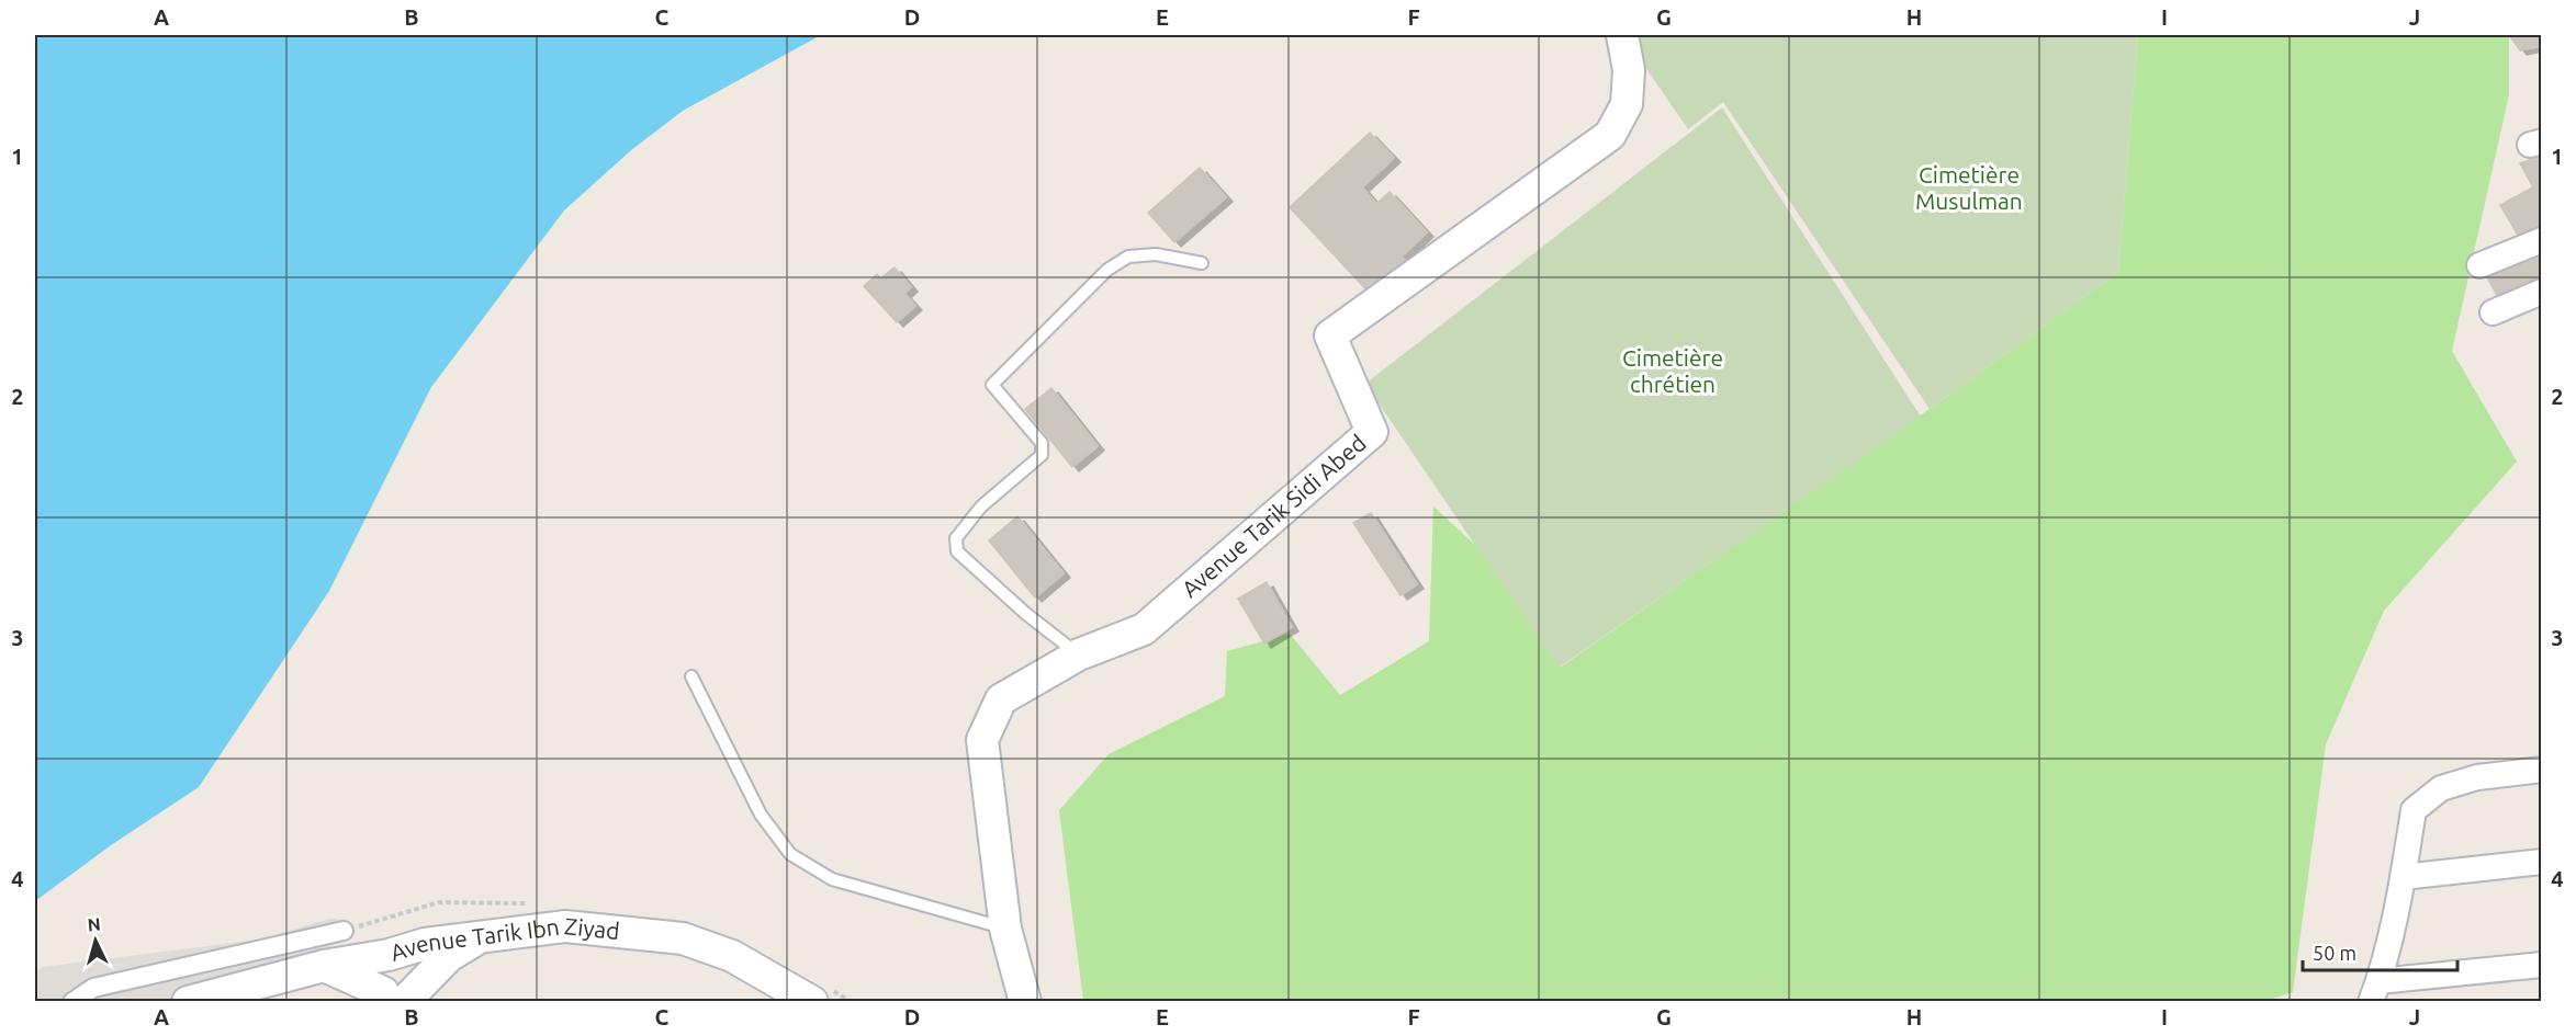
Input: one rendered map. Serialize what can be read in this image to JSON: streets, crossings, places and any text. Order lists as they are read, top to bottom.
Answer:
{
  "streets": {
    "street": ["Avenue Tarik Sidi Abed", "Avenue Tarik Ibn Ziyad"]
  },
  "parks": ["Cimetière Musulman", "Cimetière chrétien"],
  "scale_bar": "50 m",
  "north": "top",
  "grid": {
    "columns": [
      "A",
      "B",
      "C",
      "D",
      "E",
      "F",
      "G",
      "H",
      "I",
      "J"
    ],
    "rows": [
      "1",
      "2",
      "3",
      "4"
    ]
  }
}
